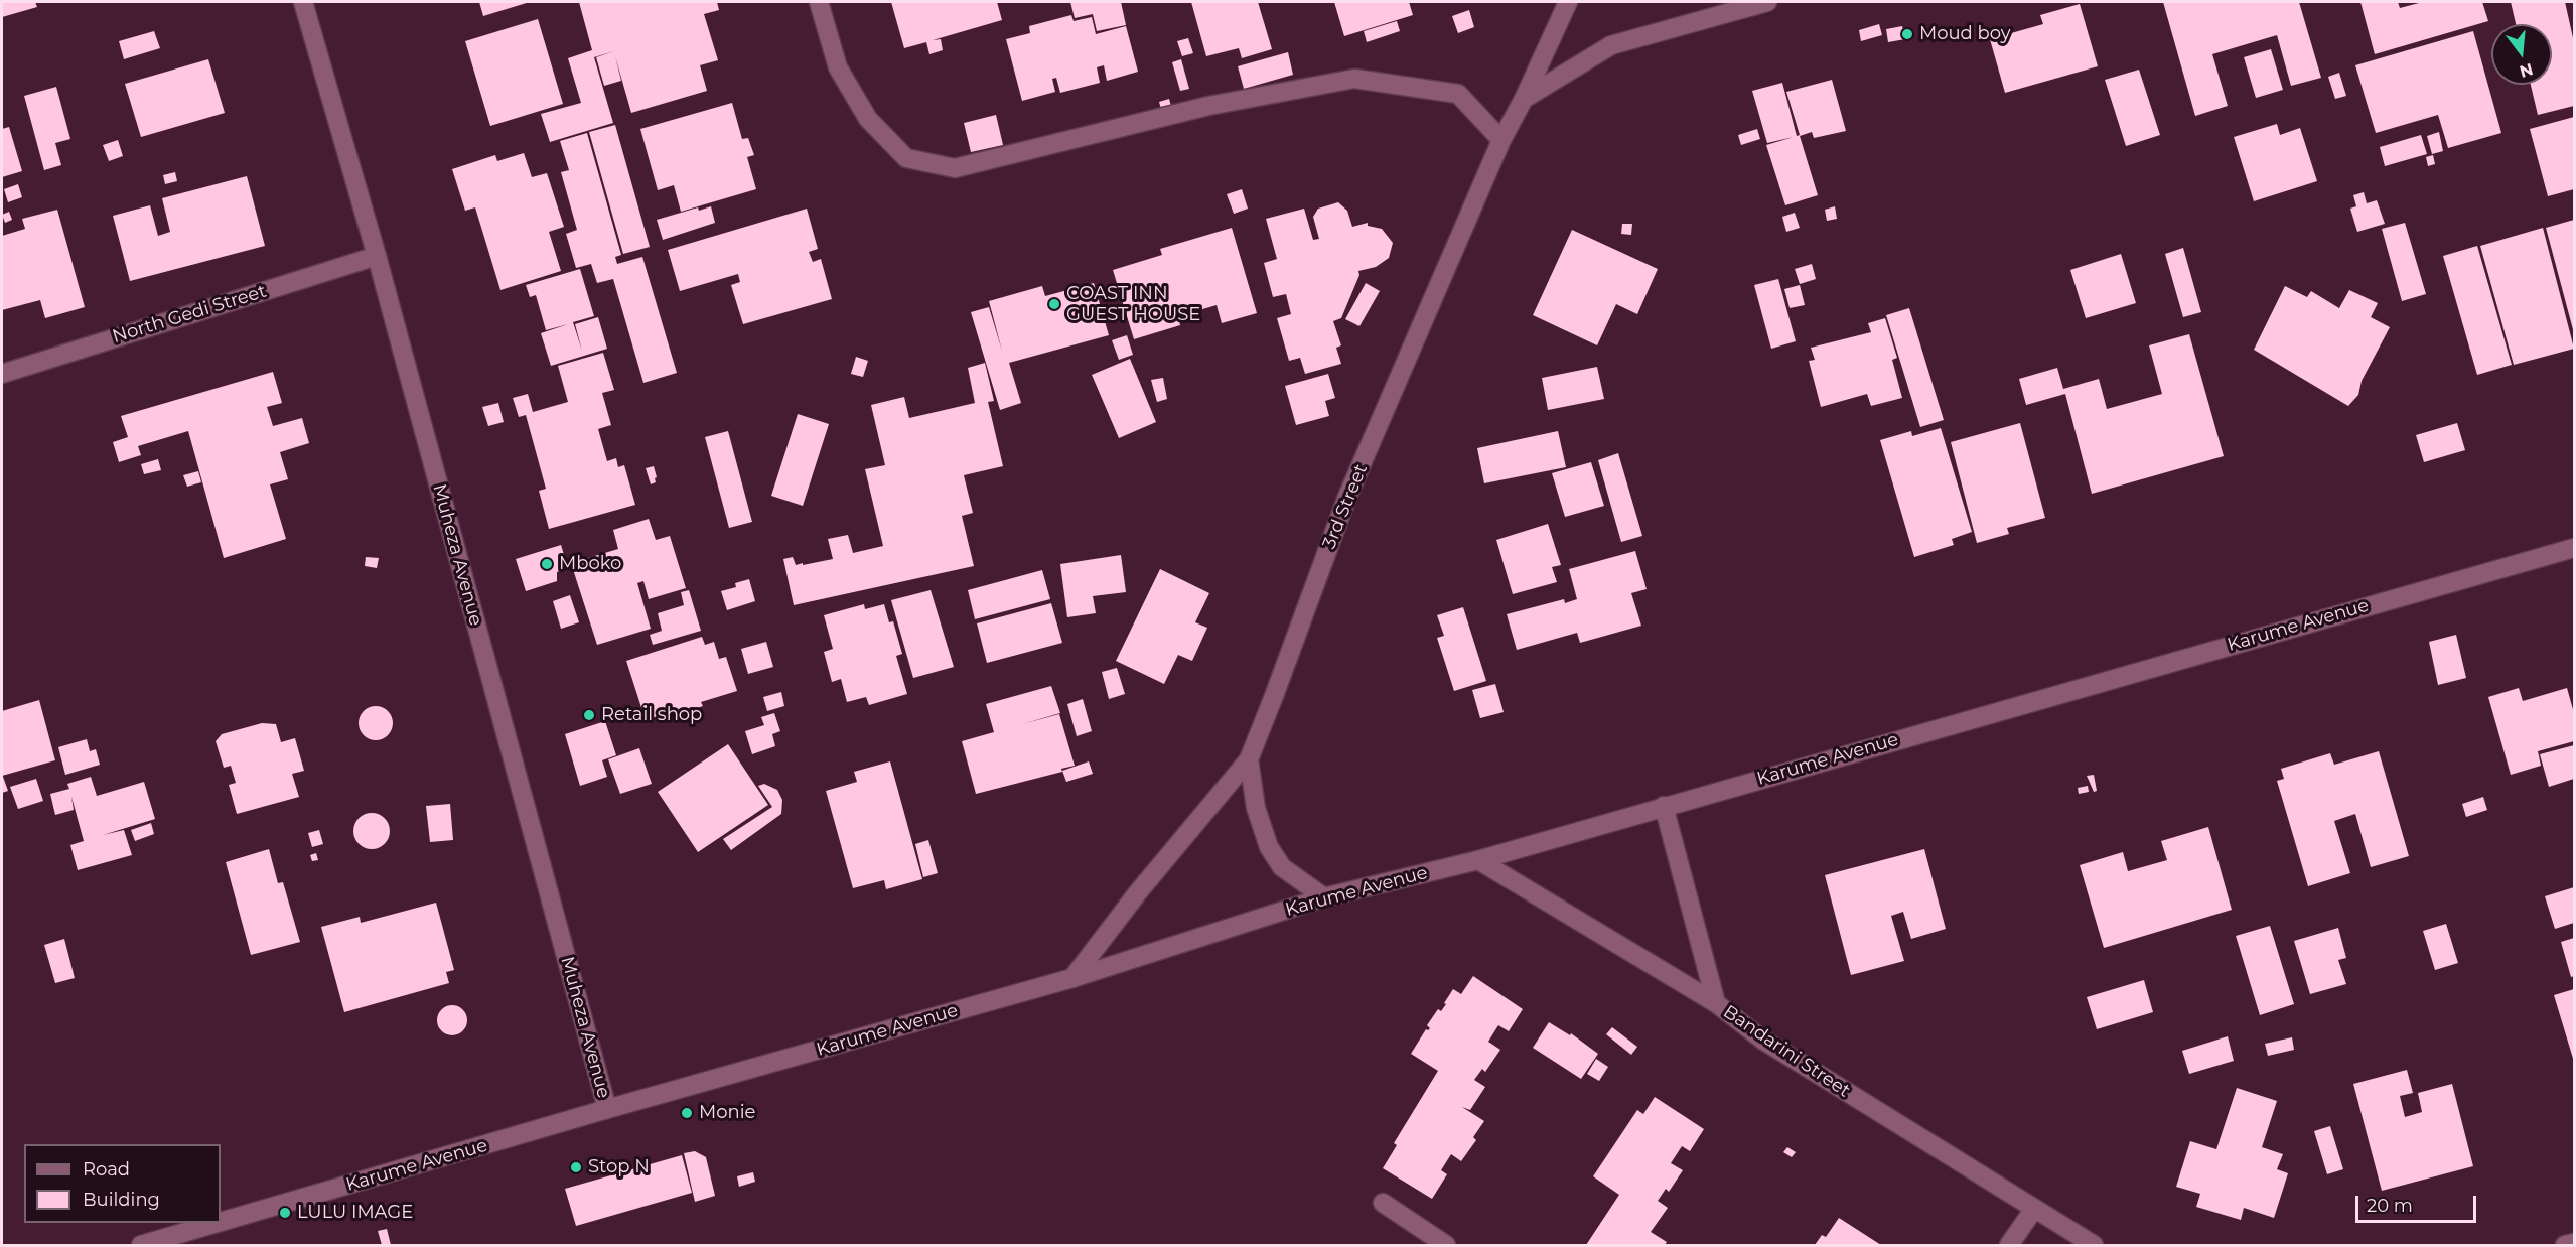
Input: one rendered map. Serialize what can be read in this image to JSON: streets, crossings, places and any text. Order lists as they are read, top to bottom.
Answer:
{
  "streets": {
    "street": [
      "North Gedi Street",
      "3rd Street",
      "Muheza Avenue",
      "Karume Avenue",
      "Bandarini Street"
    ]
  },
  "crossings": [
    ["North Gedi Street", "Muheza Avenue"],
    ["3rd Street", "Karume Avenue"],
    ["Muheza Avenue", "Karume Avenue"],
    ["Karume Avenue", "Bandarini Street"]
  ],
  "places": [
    "Moud boy",
    "COAST INN GUEST HOUSE",
    "Mboko",
    "Retail shop",
    "Monie",
    "Stop N",
    "LULU IMAGE"
  ],
  "legend": ["Road", "Building"],
  "scale_bar": "20 m",
  "north": "bottom"
}
